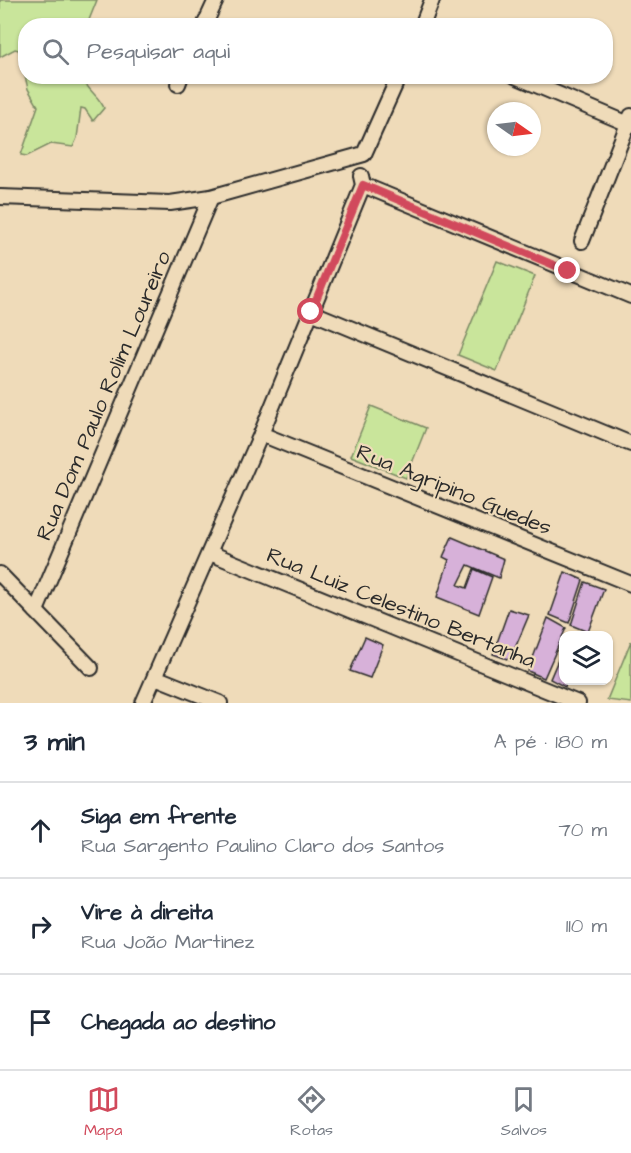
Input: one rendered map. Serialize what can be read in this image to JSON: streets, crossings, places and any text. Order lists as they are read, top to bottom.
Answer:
{
  "streets": {
    "street": ["Rua Dom Paulo Rolim Loureiro", "Rua Agripino Guedes", "Rua Luiz Celestino Bertanha"]
  },
  "north": "right",
  "page": {
    "search": "Pesquisar aqui",
    "heading": ["3 min", "A pé · 180 m"],
    "list": [
      ["Siga em frente", "Rua Sargento Paulino Claro dos Santos", "70 m"],
      ["Vire à direita", "Rua João Martinez", "110 m"],
      "Chegada ao destino"
    ],
    "nav": ["Mapa", "Rotas", "Salvos"]
  }
}
